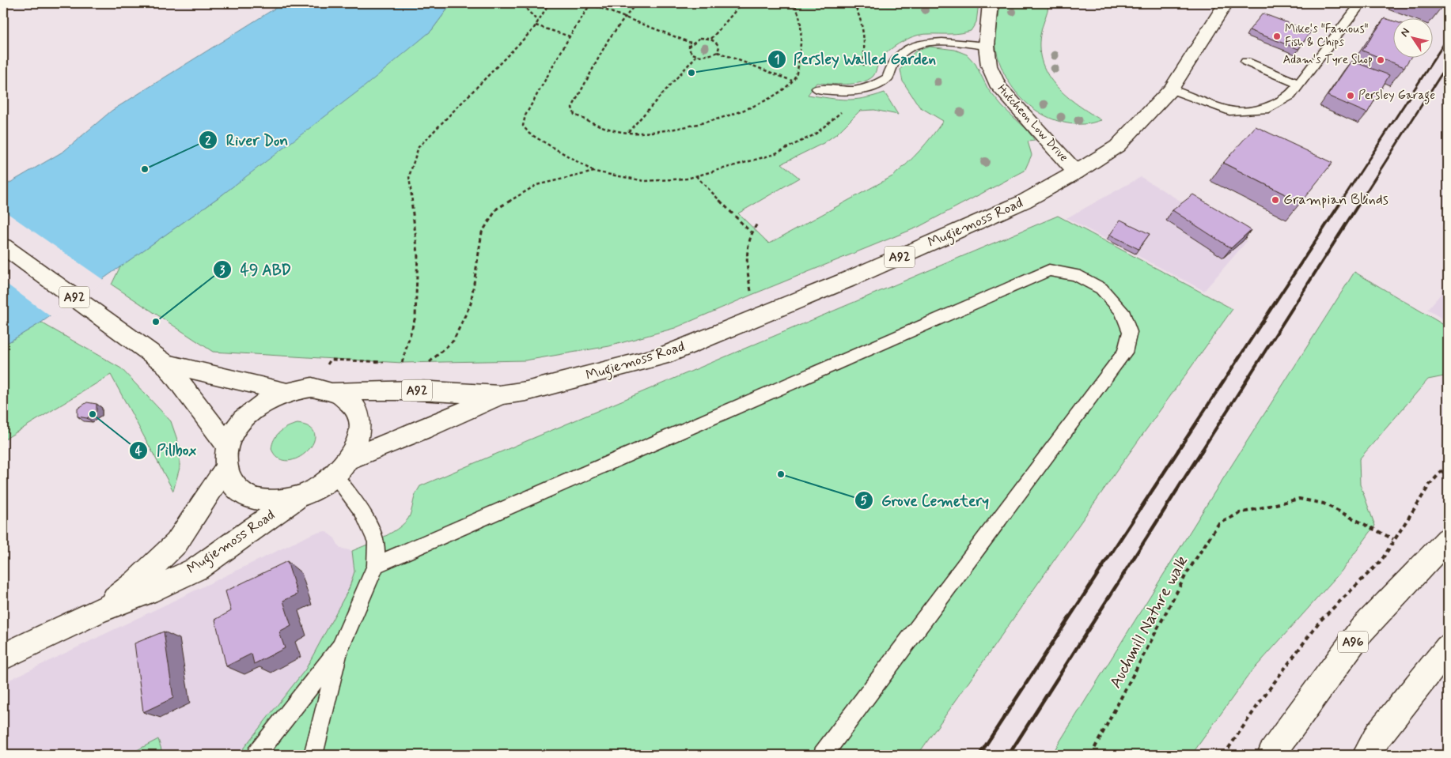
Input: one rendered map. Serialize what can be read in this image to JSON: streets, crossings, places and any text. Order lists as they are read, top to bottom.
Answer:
{
  "streets": {
    "main road": [
      "Hutcheon Low Drive",
      "Mugiemoss Road",
      "A92",
      "A96"
    ],
    "path": ["Auchmill Nature walk"]
  },
  "crossings": [
    ["Hutcheon Low Drive", "Mugiemoss Road"],
    ["Mugiemoss Road", "A92"]
  ],
  "places": [
    "Mike's \"Famous\" Fish & Chips",
    "Adam's Tyre Shop",
    "Persley Walled Garden",
    "Persley Garage",
    "River Don",
    "Grampian Blinds",
    "49 ABD",
    "Pillbox",
    "Grove Cemetery"
  ],
  "north": "top left"
}
